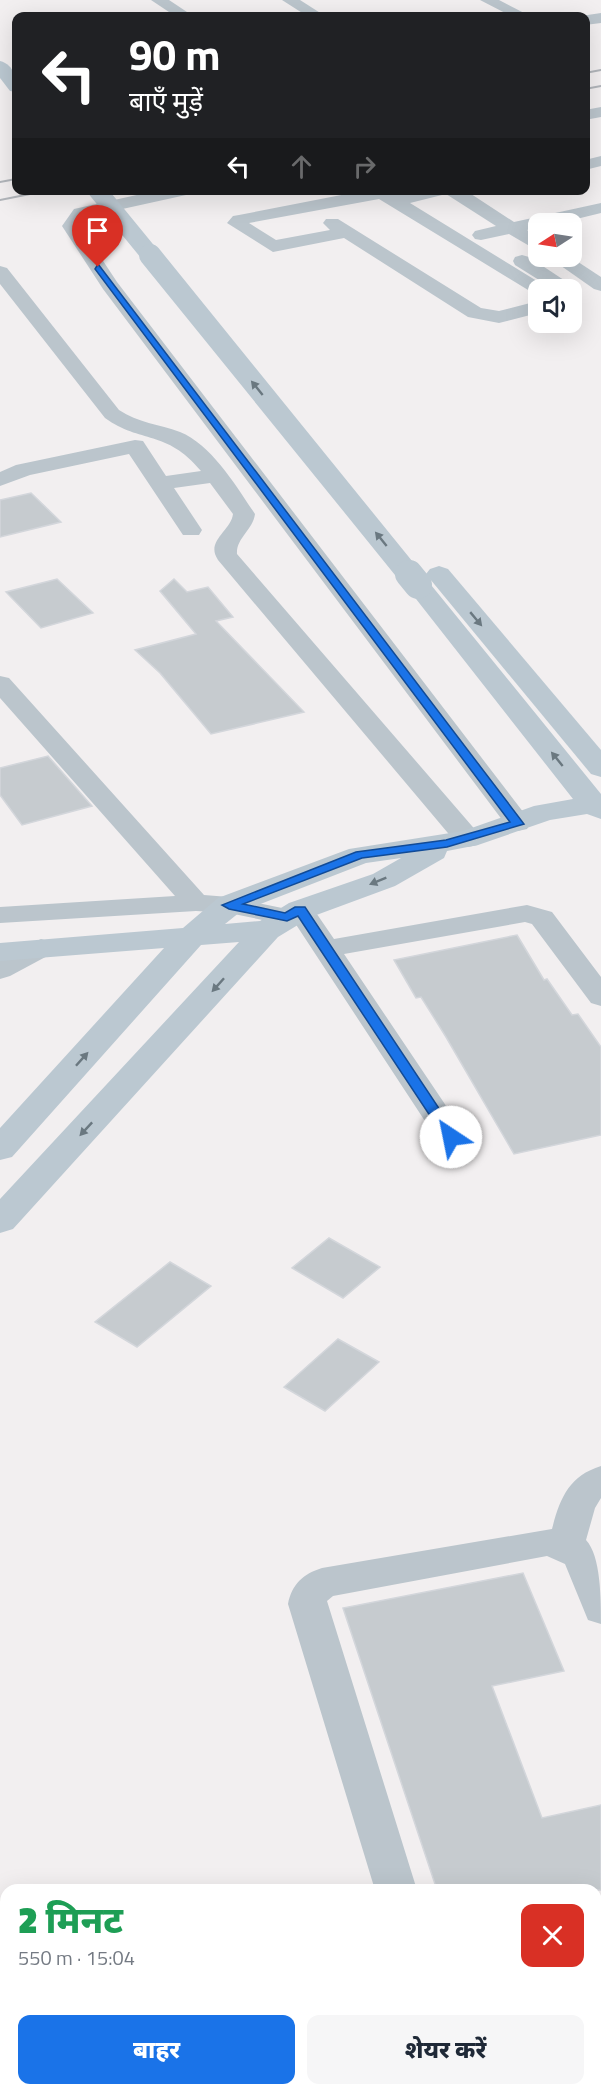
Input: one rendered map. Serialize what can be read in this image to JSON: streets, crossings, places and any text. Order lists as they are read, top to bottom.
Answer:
{
  "north": "left",
  "page": {
    "turn": ["90 m", "बाएँ मुड़ें"],
    "heading": ["2 मिनट", "550 m · 15:04"],
    "buttons": ["बाहर", "शेयर करें"]
  }
}
